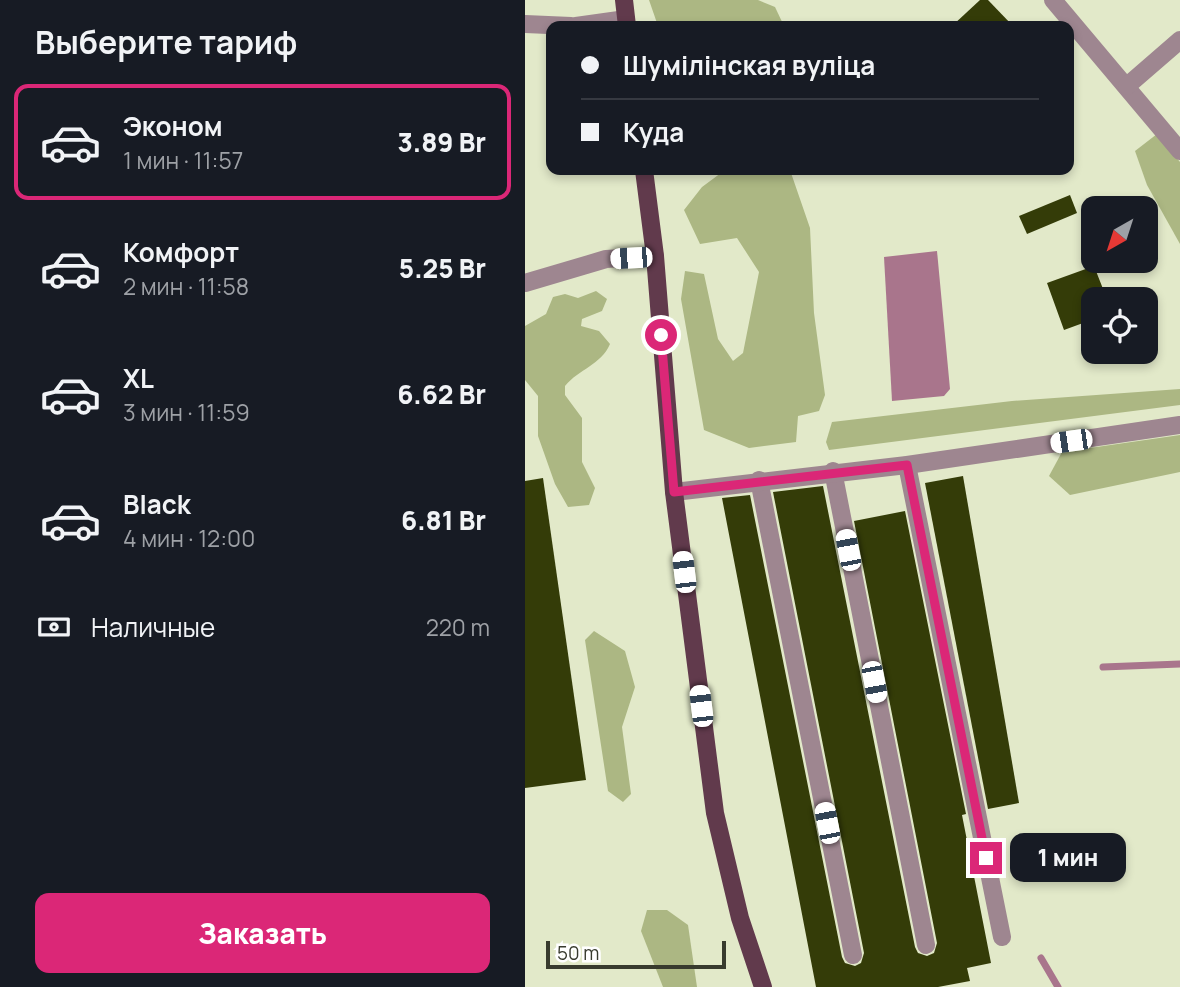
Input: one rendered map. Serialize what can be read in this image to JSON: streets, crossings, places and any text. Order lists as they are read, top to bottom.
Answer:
{
  "scale_bar": "50 m",
  "north": "bottom left",
  "page": {
    "heading": "Выберите тариф",
    "banner": ["Шумілінская вуліца", "Куда"],
    "list": [
      {
        "name": "Эконом",
        "note": "1 мин · 11:57",
        "value": "3.89 Br"
      },
      {
        "name": "Комфорт",
        "note": "2 мин · 11:58",
        "value": "5.25 Br"
      },
      {
        "name": "XL",
        "note": "3 мин · 11:59",
        "value": "6.62 Br"
      },
      {
        "name": "Black",
        "note": "4 мин · 12:00",
        "value": "6.81 Br"
      }
    ],
    "pay": ["Наличные", "220 m"],
    "bubble": "1 мин",
    "buttons": "Заказать",
    "scale": "50 m"
  }
}
